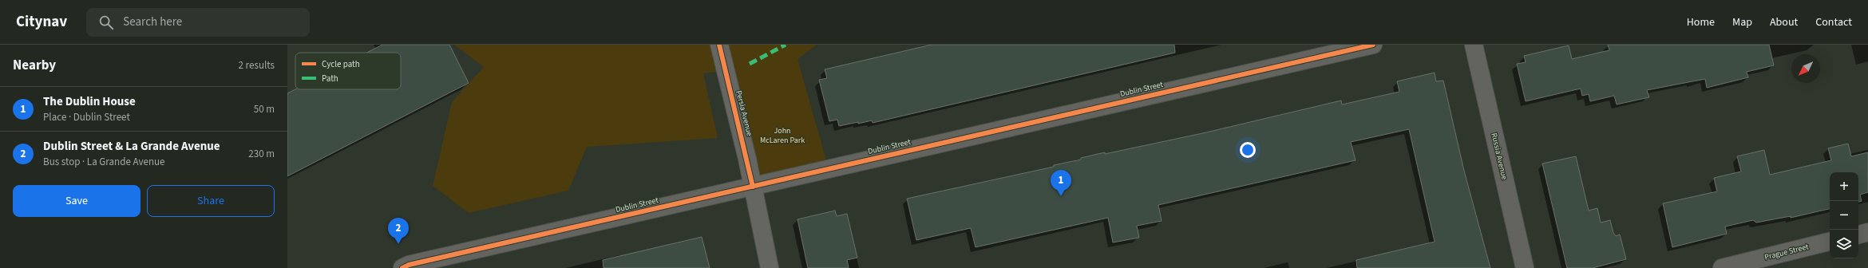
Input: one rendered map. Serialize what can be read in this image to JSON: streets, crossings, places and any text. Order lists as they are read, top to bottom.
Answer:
{
  "streets": {
    "street": [
      "Dublin Street",
      "Persia Avenue",
      "Russia Avenue",
      "Prague Street"
    ]
  },
  "crossings": [
    ["Dublin Street", "Persia Avenue"]
  ],
  "parks": ["John McLaren Park"],
  "legend": ["Cycle path", "Path"],
  "north": "bottom left",
  "page": {
    "header": "Citynav",
    "search": "Search here",
    "nav": [
      "Home",
      "Map",
      "About",
      "Contact"
    ],
    "heading": ["Nearby", "2 results"],
    "list": [
      {
        "mark": "1",
        "name": "The Dublin House",
        "note": "Place · Dublin Street",
        "value": "50 m"
      },
      {
        "mark": "2",
        "name": "Dublin Street & La Grande Avenue",
        "note": "Bus stop · La Grande Avenue",
        "value": "230 m"
      }
    ],
    "pins": ["1", "2"],
    "map_buttons": ["+", "−"],
    "buttons": ["Save", "Share"]
  }
}
